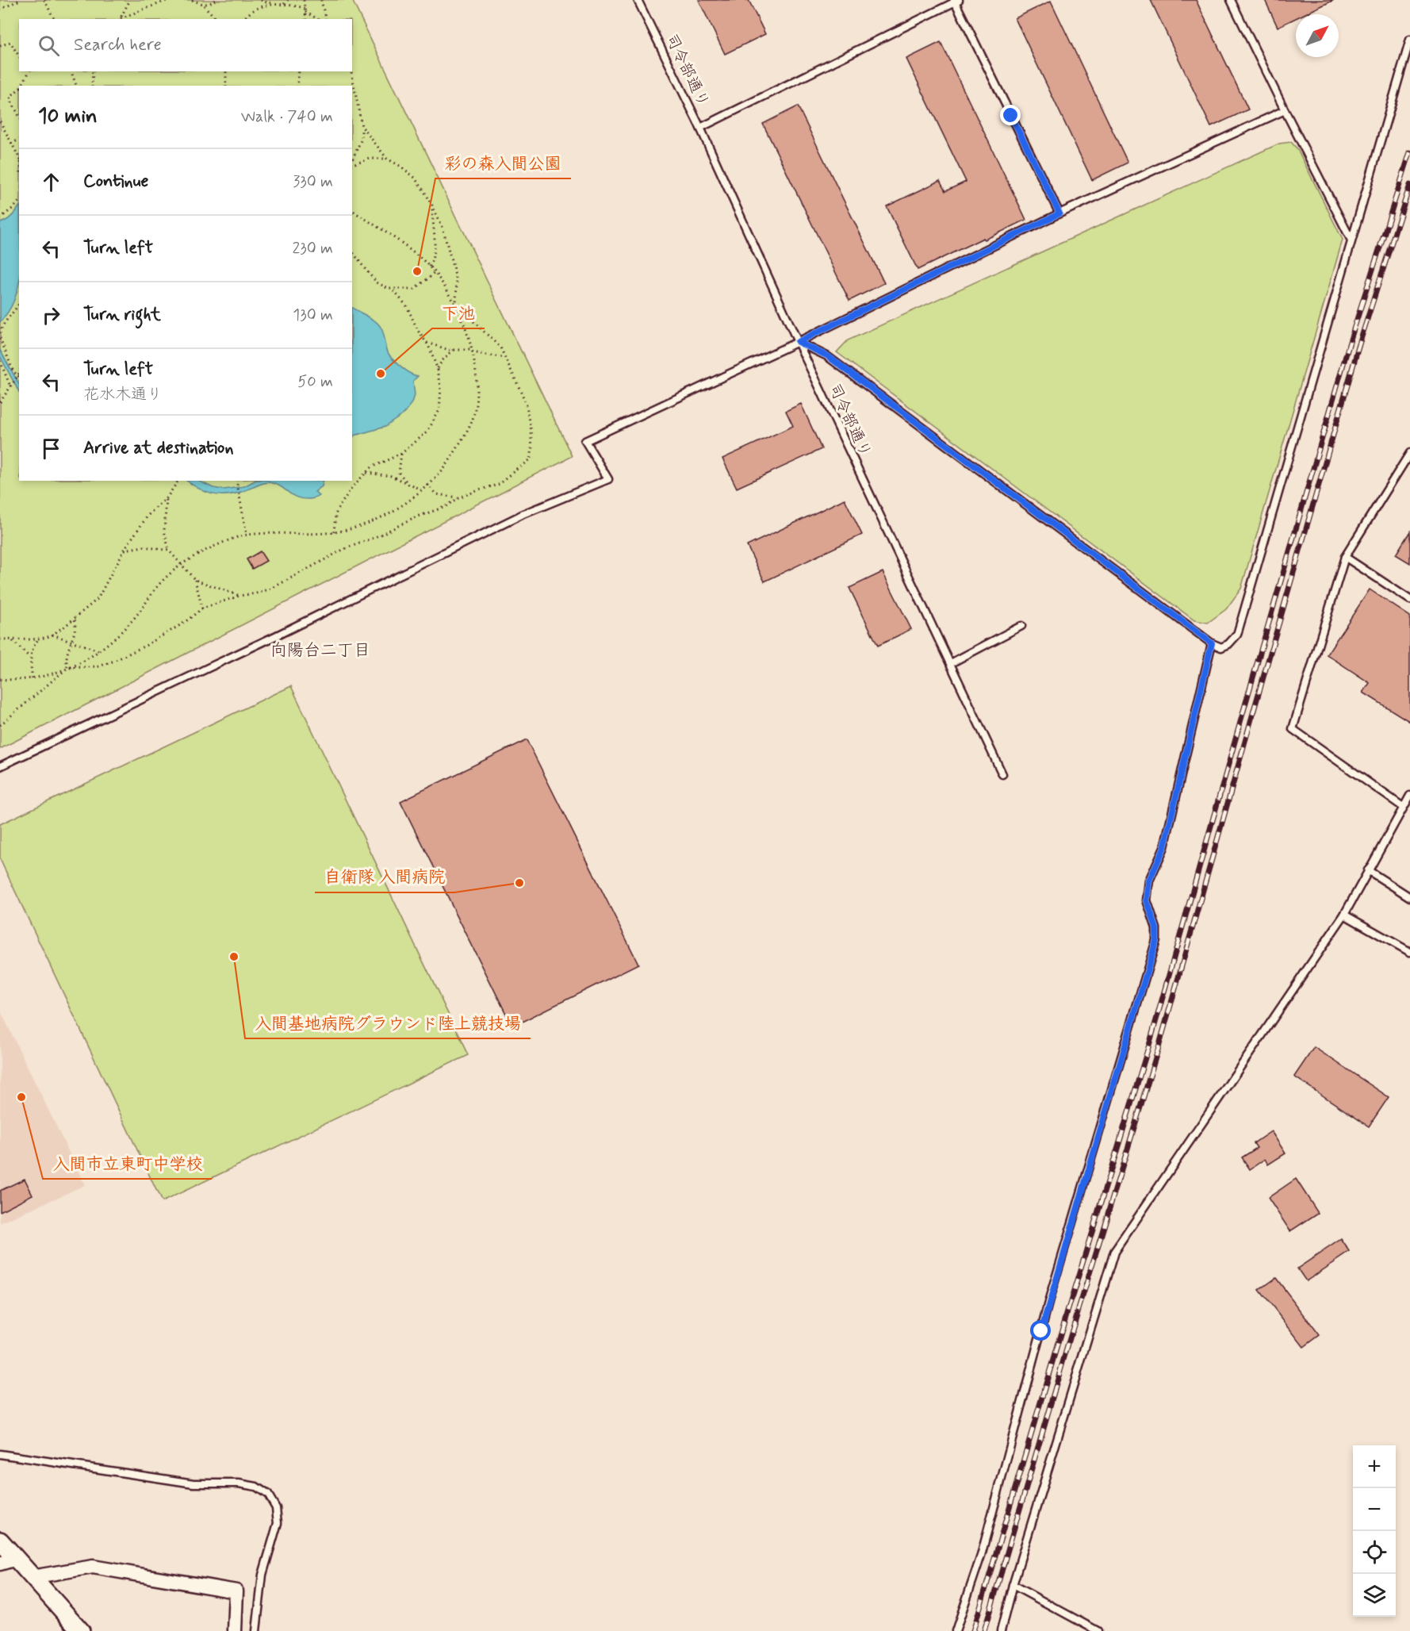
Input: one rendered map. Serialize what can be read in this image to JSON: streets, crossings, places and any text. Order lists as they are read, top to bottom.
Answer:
{
  "streets": {
    "lane": ["司令部通り"]
  },
  "districts": ["向陽台二丁目"],
  "places": [
    "彩の森入間公園",
    "下池",
    "自衛隊 入間病院",
    "入間基地病院グラウンド陸上競技場",
    "入間市立東町中学校"
  ],
  "north": "top right",
  "page": {
    "search": "Search here",
    "heading": ["10 min", "Walk · 740 m"],
    "list": [
      ["Continue", "330 m"],
      ["Turn left", "230 m"],
      ["Turn right", "130 m"],
      ["Turn left", "花水木通り", "50 m"],
      "Arrive at destination"
    ],
    "map_buttons": ["+", "−"]
  }
}
